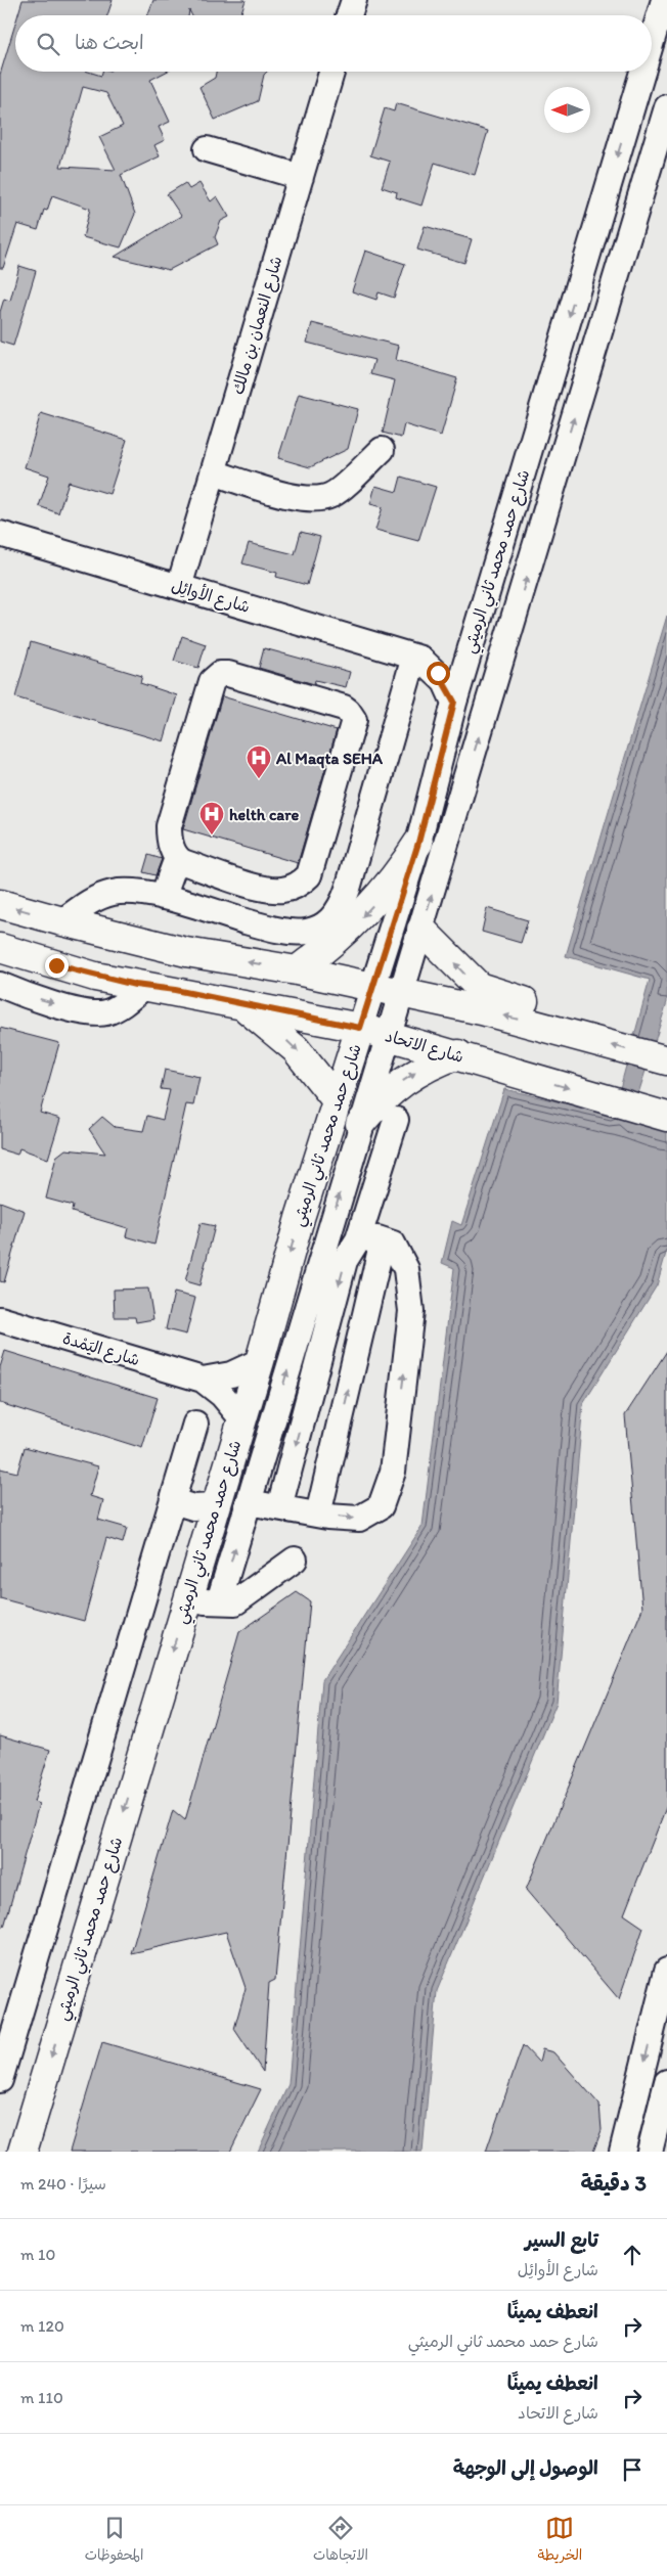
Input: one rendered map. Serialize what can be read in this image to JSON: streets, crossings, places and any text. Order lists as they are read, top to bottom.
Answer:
{
  "streets": {
    "main road": ["شارع حمد محمد ثاني الرميثي", "شارع الاتحاد"],
    "street": ["شارع النعمان بن مالك", "شارع الأوائِل", "شارع اليَمْدة"]
  },
  "crossings": [
    ["شارع النعمان بن مالك", "شارع الأوائِل"],
    ["شارع حمد محمد ثاني الرميثي", "شارع الأوائِل"],
    ["شارع حمد محمد ثاني الرميثي", "شارع الاتحاد"],
    ["شارع حمد محمد ثاني الرميثي", "شارع اليَمْدة"]
  ],
  "places": {
    "hospital": ["Al Maqta SEHA", "helth care"]
  },
  "north": "left",
  "page": {
    "search": "ابحث هنا",
    "heading": ["3 دقيقة", "سيرًا · 240 m"],
    "list": [
      ["تابع السير", "شارع الأوائِل", "10 m"],
      ["انعطف يمينًا", "شارع حمد محمد ثاني الرميثي", "120 m"],
      ["انعطف يمينًا", "شارع الاتحاد", "110 m"],
      "الوصول إلى الوجهة"
    ],
    "nav": ["الخريطة", "الاتجاهات", "المحفوظات"]
  }
}
